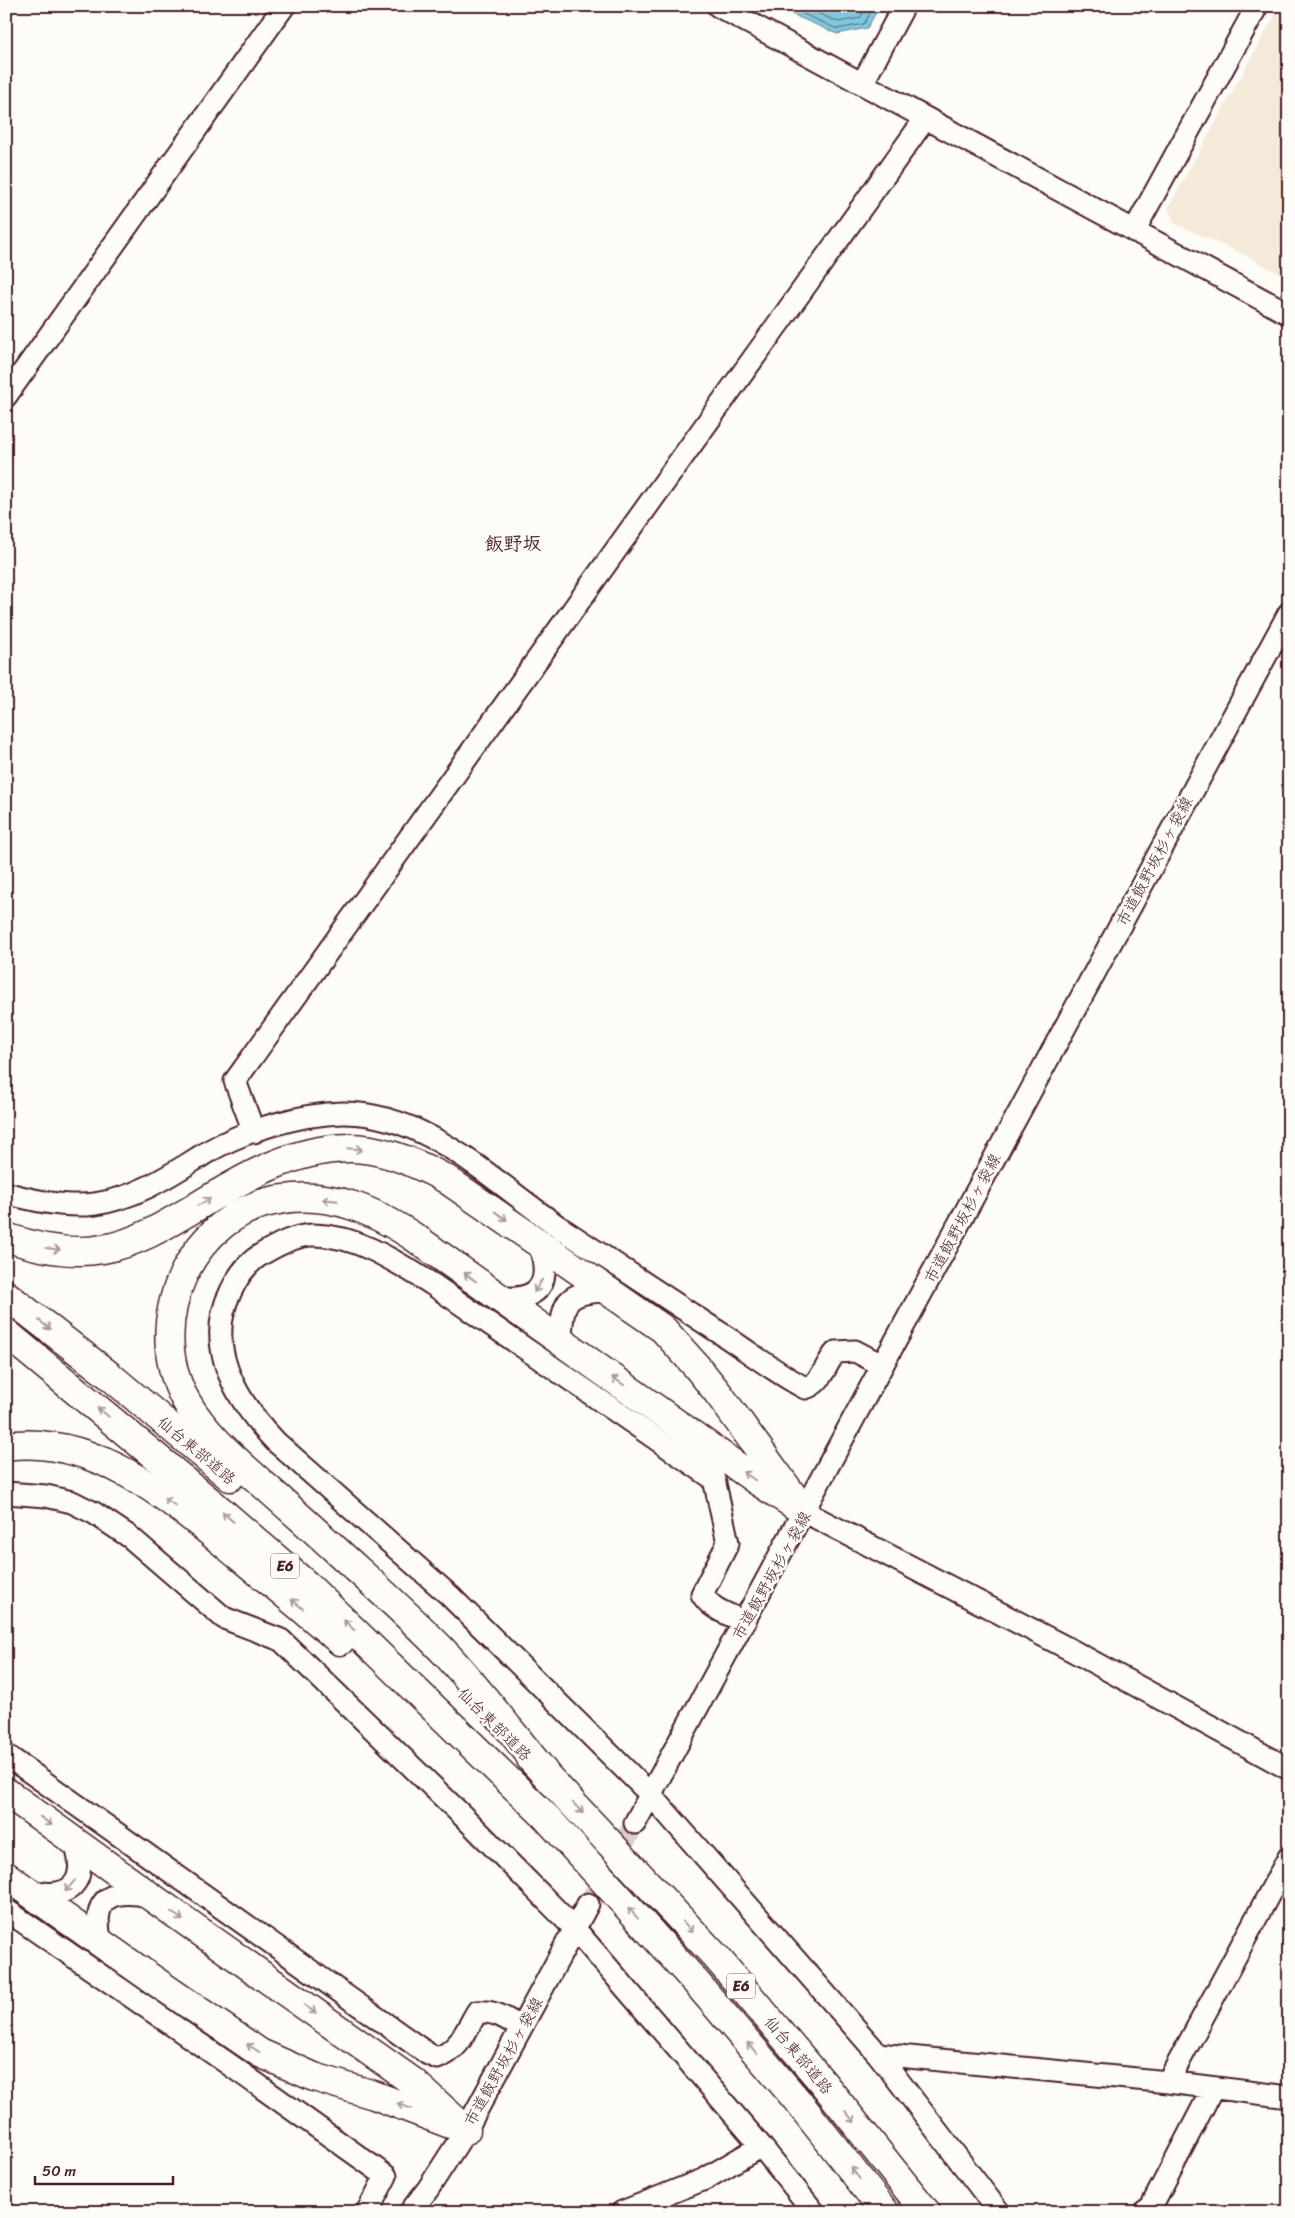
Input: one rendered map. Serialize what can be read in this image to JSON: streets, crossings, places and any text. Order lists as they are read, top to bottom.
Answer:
{
  "streets": {
    "highway": ["仙台東部道路", "E6"],
    "street": ["市道飯野坂杉ヶ袋線"]
  },
  "districts": ["飯野坂"],
  "scale_bar": "50 m"
}
